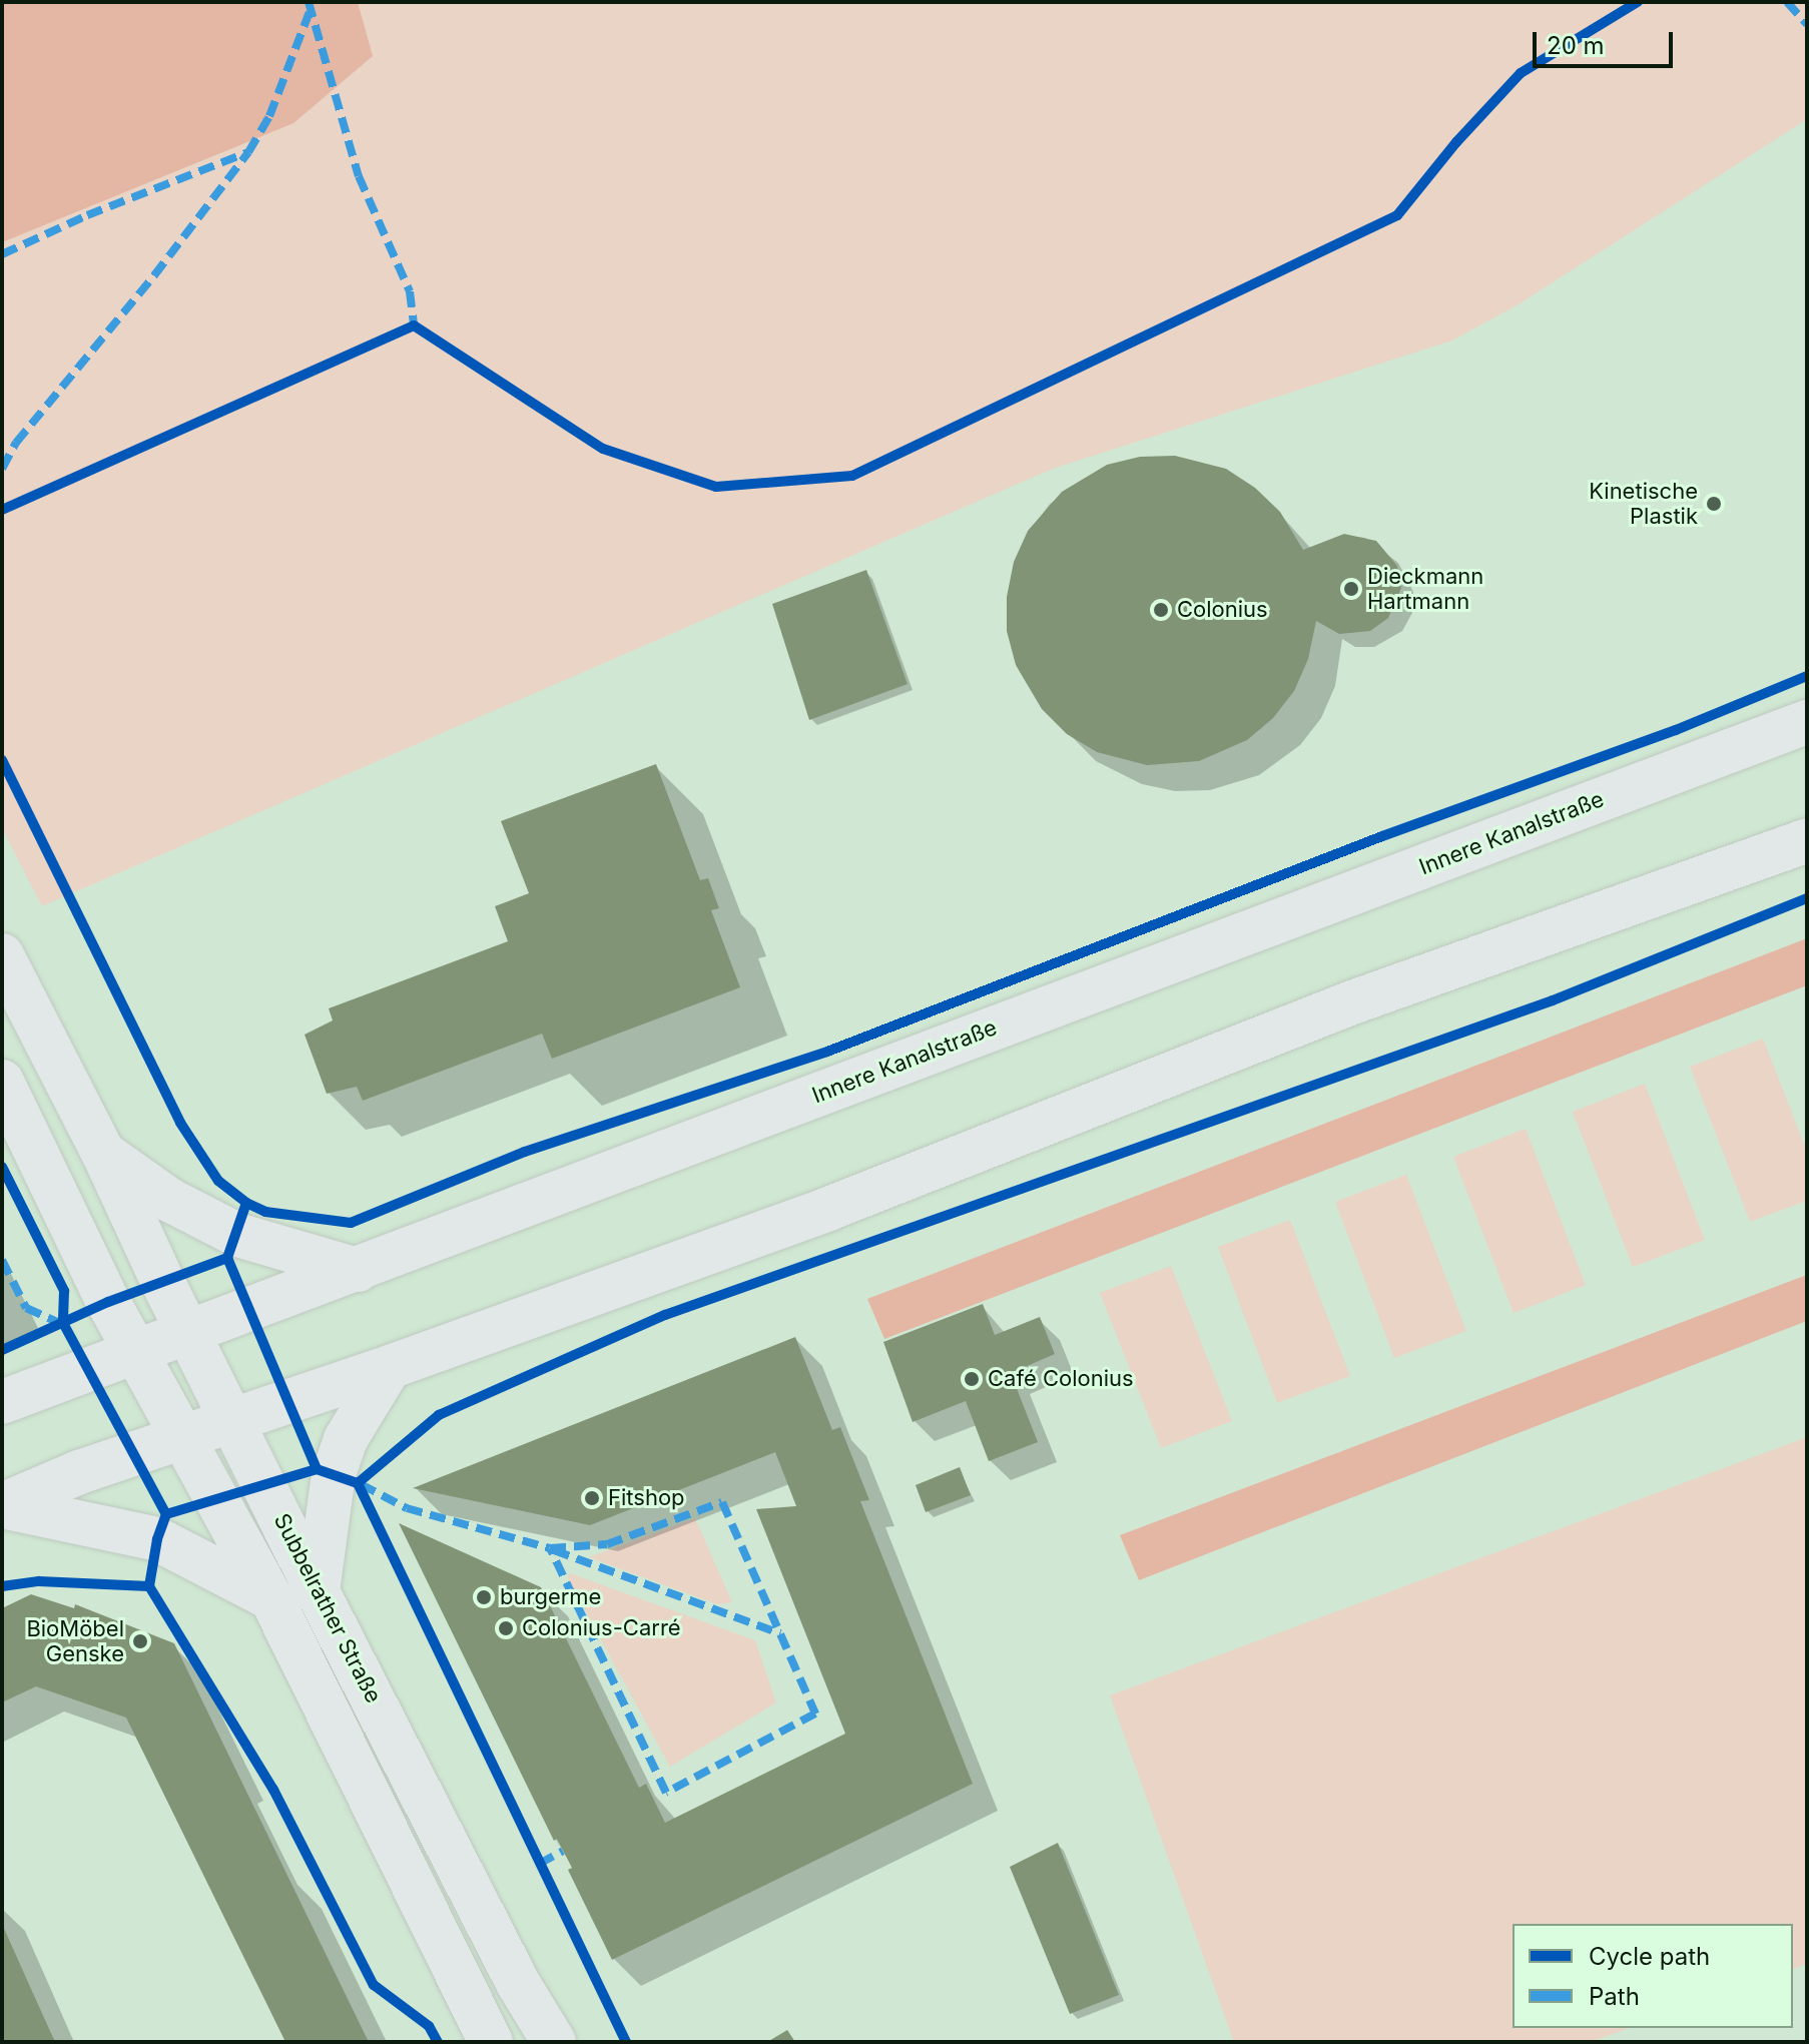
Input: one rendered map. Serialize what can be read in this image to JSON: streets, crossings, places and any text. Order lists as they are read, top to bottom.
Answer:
{
  "streets": {
    "main road": ["Innere Kanalstraße", "Subbelrather Straße"]
  },
  "crossings": [
    ["Innere Kanalstraße", "Subbelrather Straße"]
  ],
  "places": [
    "Kinetische Plastik",
    "Dieckmann Hartmann",
    "Colonius",
    "Café Colonius",
    "Fitshop",
    "burgerme",
    "Colonius-Carré",
    "BioMöbel Genske"
  ],
  "legend": ["Cycle path", "Path"],
  "scale_bar": "20 m"
}
